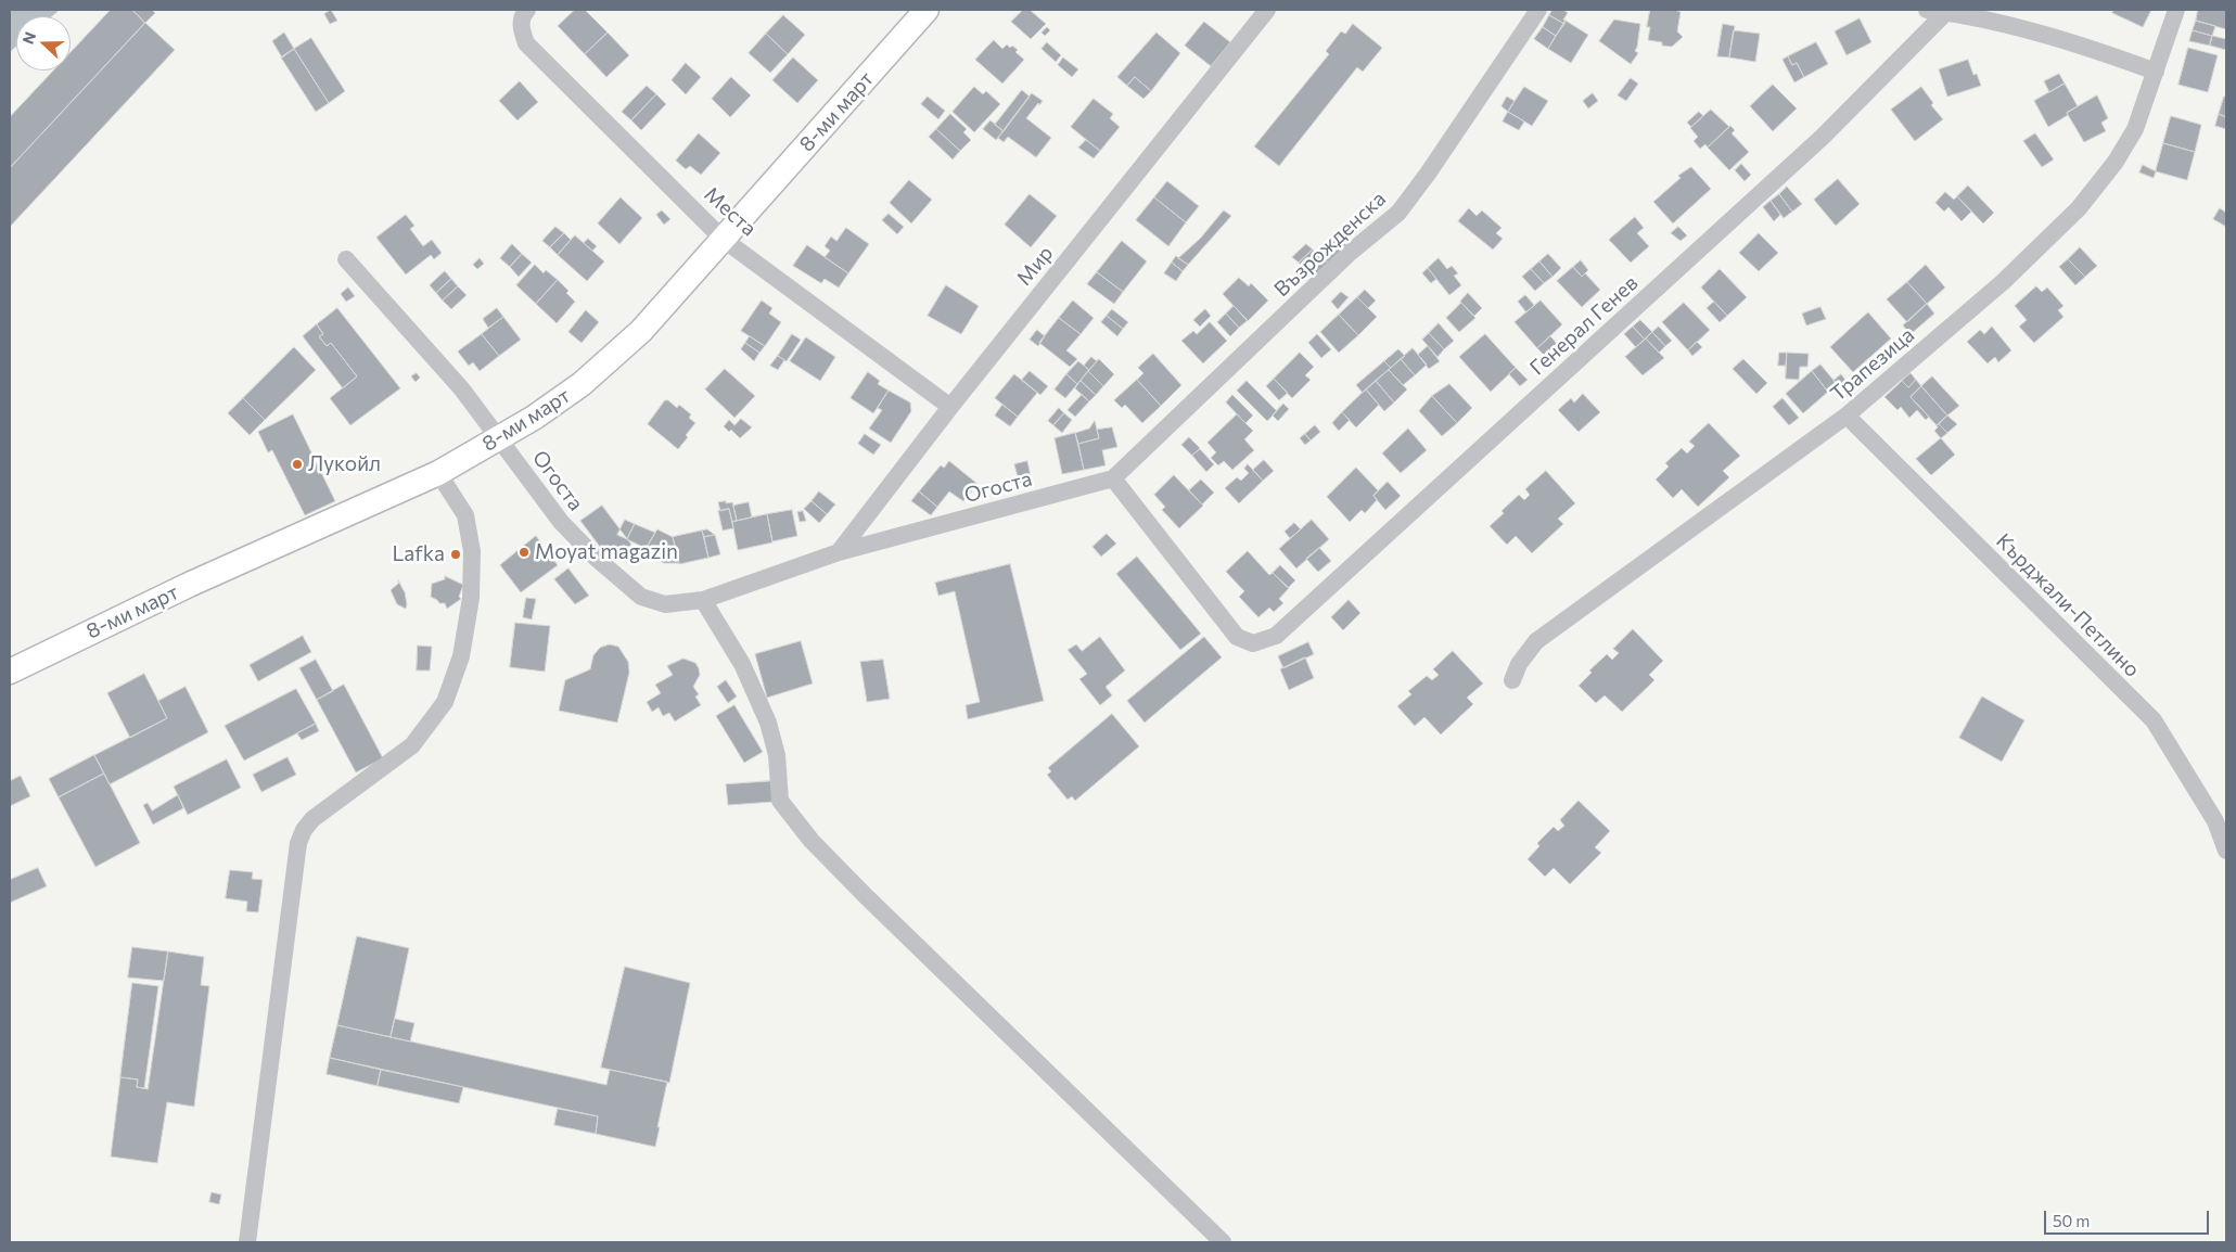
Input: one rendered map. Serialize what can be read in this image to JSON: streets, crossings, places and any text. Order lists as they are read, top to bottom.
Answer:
{
  "streets": {
    "main road": ["8-ми март"],
    "street": [
      "Места",
      "Възрожденска",
      "Мир",
      "Генерал Генев",
      "Трапезица",
      "Огоста",
      "Кърджали-Петлино"
    ]
  },
  "crossings": [
    ["8-ми март", "Места"],
    ["8-ми март", "Огоста"],
    ["Места", "Мир"],
    ["Възрожденска", "Генерал Генев"],
    ["Възрожденска", "Огоста"],
    ["Мир", "Огоста"],
    ["Генерал Генев", "Огоста"],
    ["Трапезица", "Кърджали-Петлино"]
  ],
  "places": ["Лукойл", "Moyat magazin", "Lafka"],
  "scale_bar": "50 m",
  "north": "left"
}
